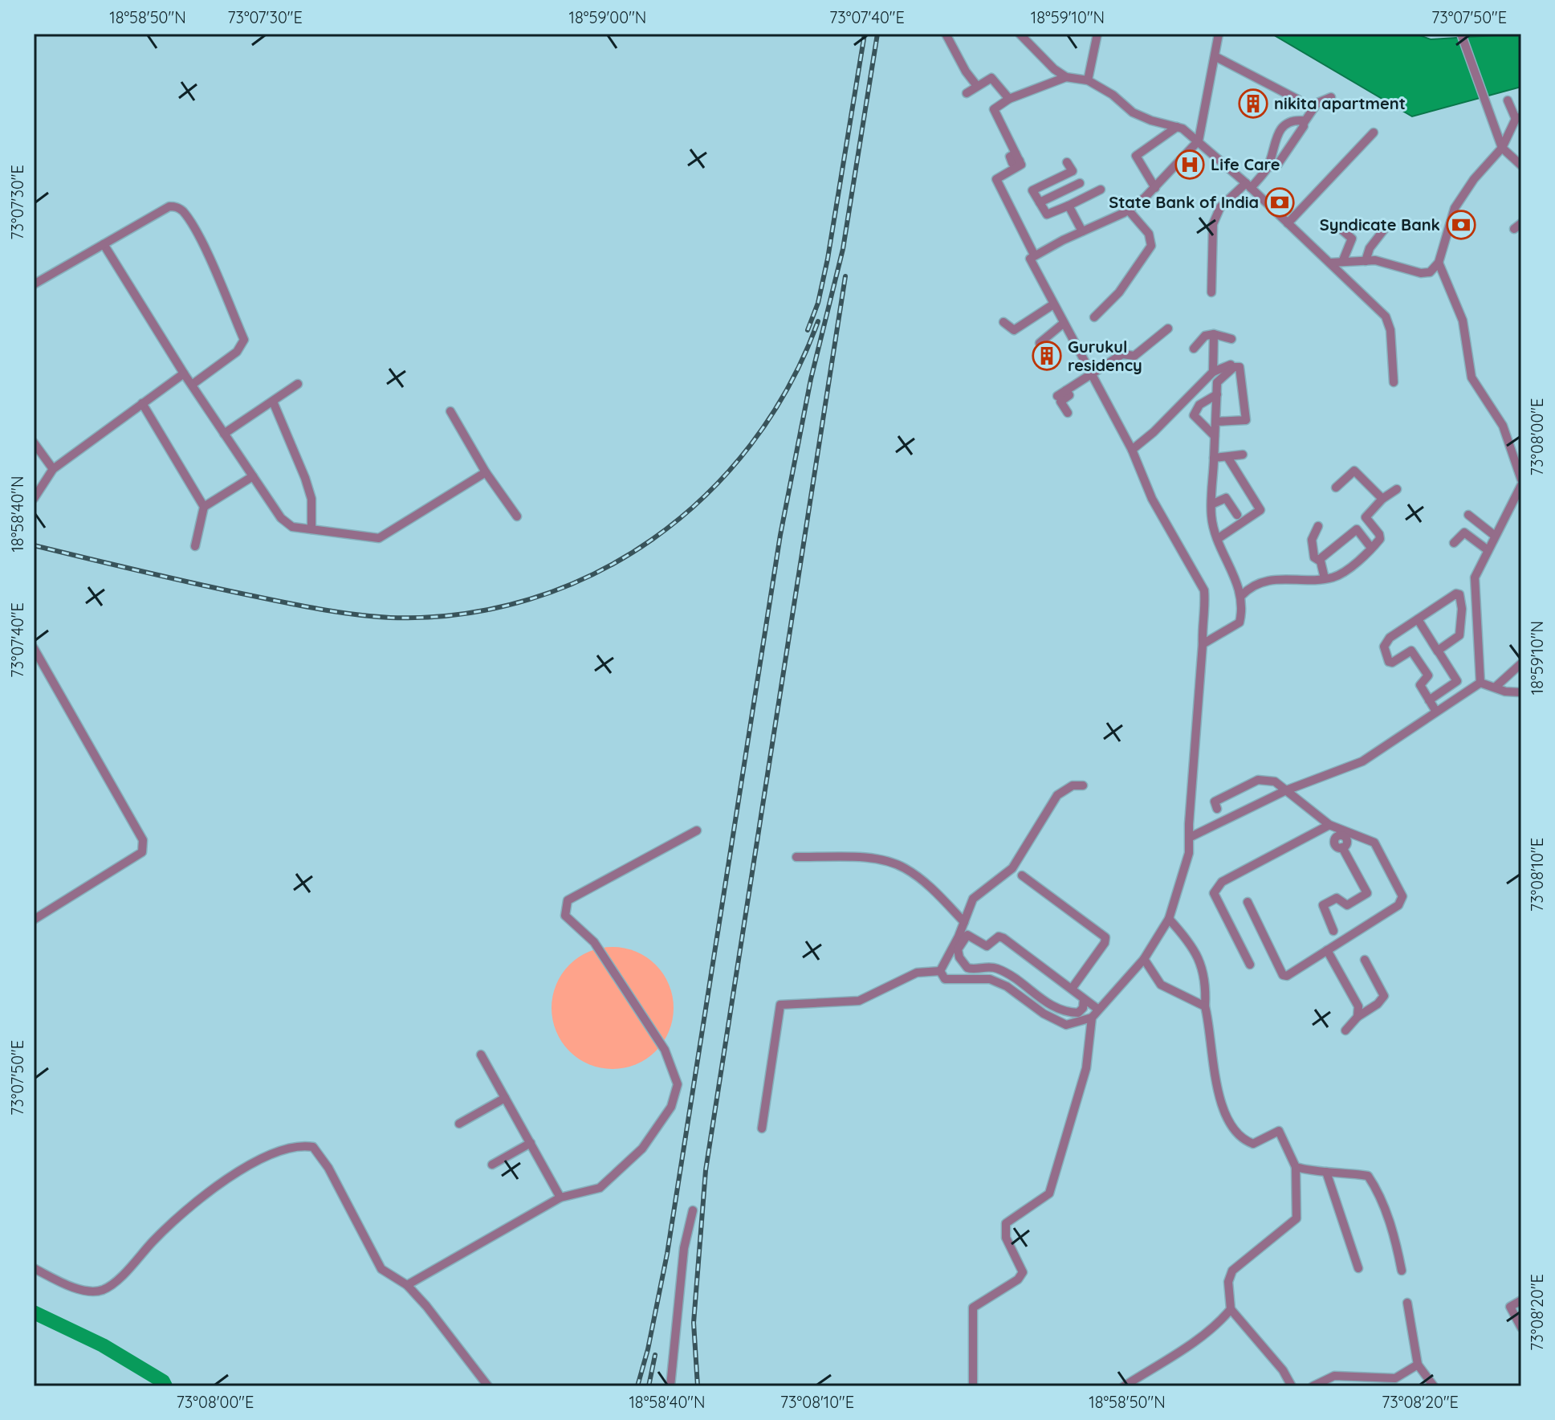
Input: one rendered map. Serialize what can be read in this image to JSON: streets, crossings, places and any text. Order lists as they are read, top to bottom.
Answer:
{
  "places": {
    "building": ["nikita apartment", "Gurukul residency"],
    "hospital": ["Life Care"],
    "bank": ["State Bank of India", "Syndicate Bank"]
  },
  "coordinates": [
    "18°58'50\"N",
    "73°07'30\"E",
    "18°59'00\"N",
    "73°07'40\"E",
    "18°59'10\"N",
    "73°07'50\"E",
    "73°08'00\"E",
    "18°58'40\"N",
    "73°08'10\"E",
    "73°08'20\"E"
  ]
}
